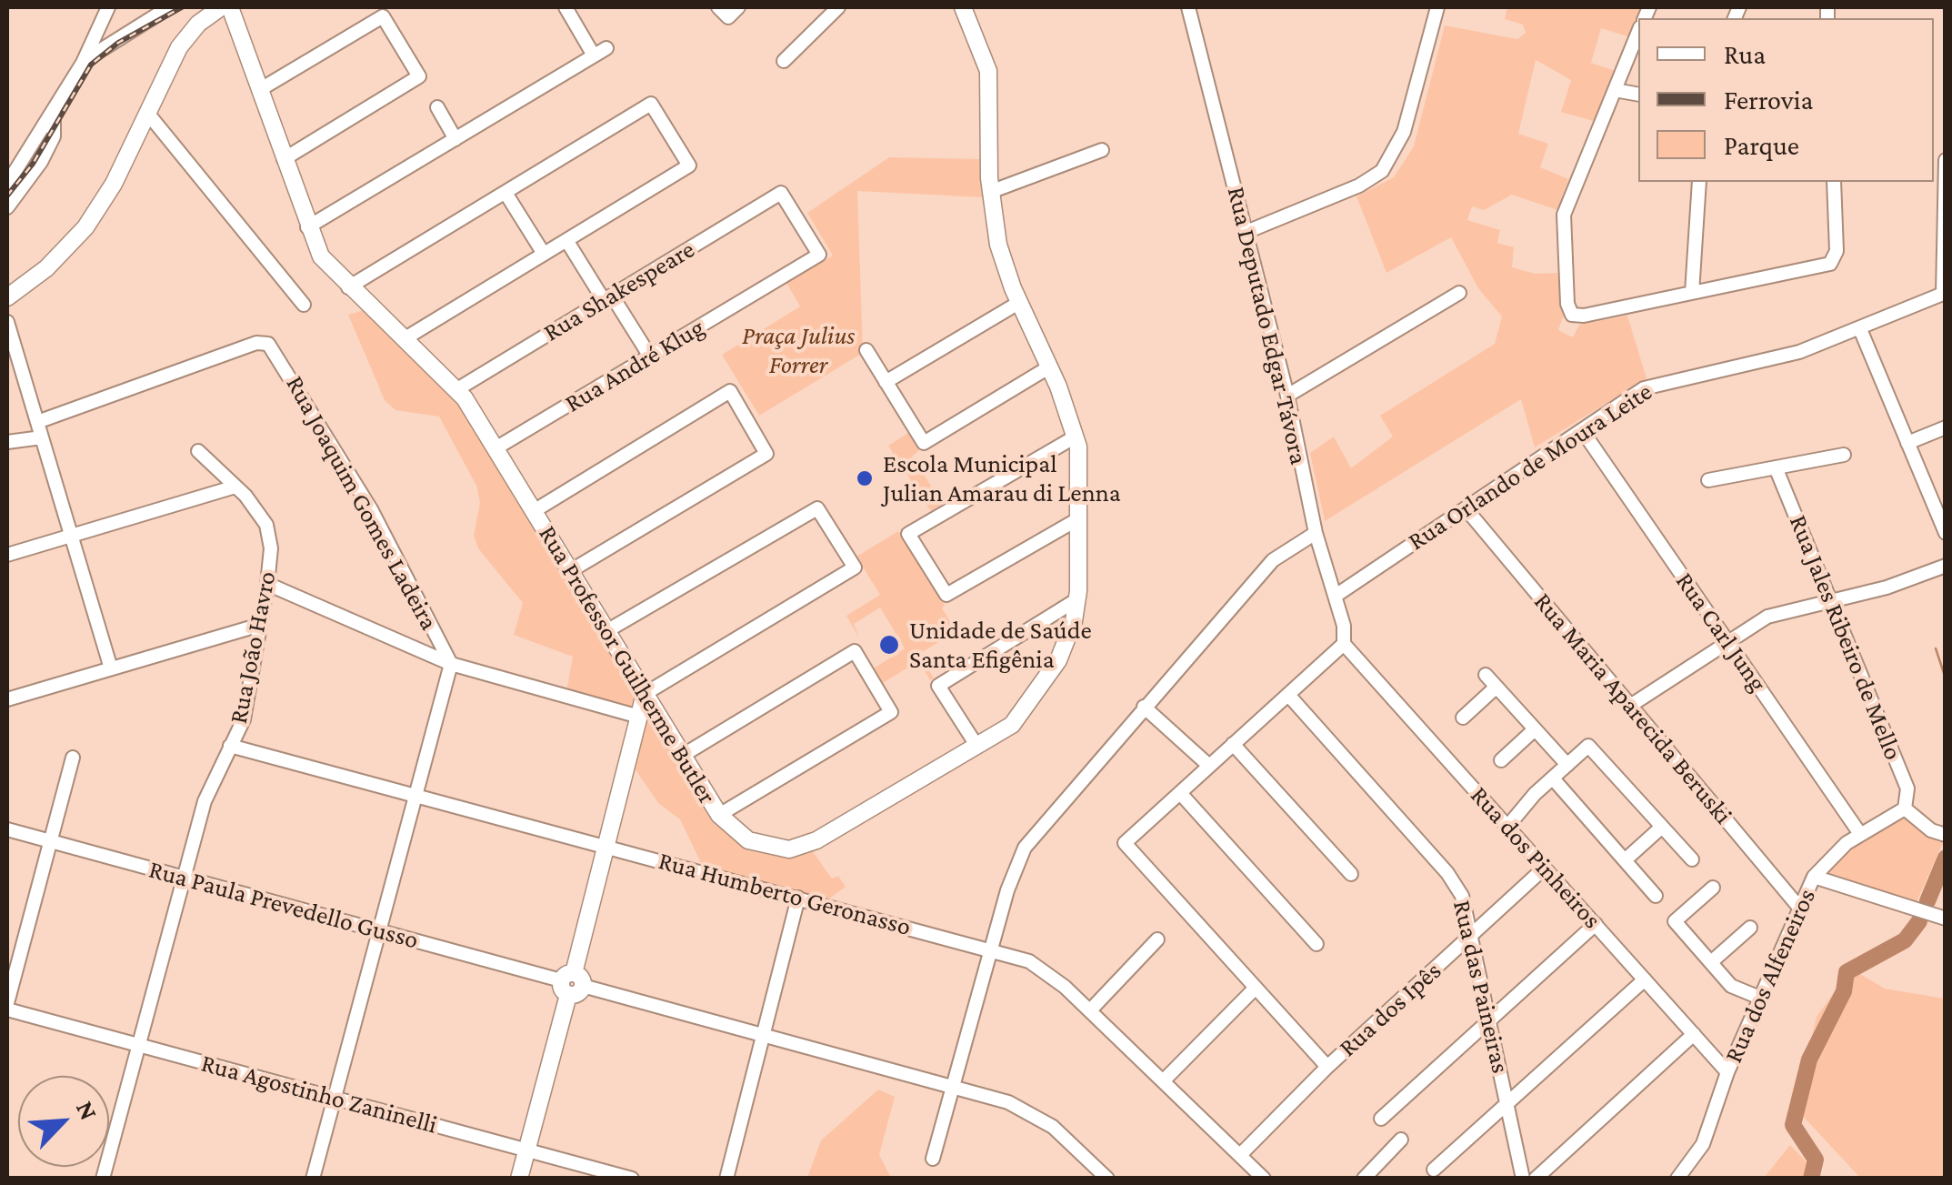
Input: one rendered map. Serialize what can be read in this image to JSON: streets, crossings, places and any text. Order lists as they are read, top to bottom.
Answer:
{
  "streets": {
    "main road": ["Rua Professor Guilherme Butler"],
    "street": [
      "Rua Shakespeare",
      "Rua Deputado Edgar Távora",
      "Rua André Klug",
      "Rua Orlando de Moura Leite",
      "Rua Joaquim Gomes Ladeira",
      "Rua Carl Jung",
      "Rua Jales Ribeiro de Mello",
      "Rua João Havro",
      "Rua Maria Aparecida Beruski",
      "Rua dos Pinheiros",
      "Rua Humberto Geronasso",
      "Rua Paula Prevedello Gusso",
      "Rua dos Alfeneiros",
      "Rua das Paineiras",
      "Rua dos Ipês",
      "Rua Agostinho Zaninelli"
    ]
  },
  "crossings": [
    ["Rua Shakespeare", "Rua André Klug"],
    ["Rua Shakespeare", "Rua Professor Guilherme Butler"],
    ["Rua Deputado Edgar Távora", "Rua Orlando de Moura Leite"],
    ["Rua Deputado Edgar Távora", "Rua dos Pinheiros"],
    ["Rua André Klug", "Rua Professor Guilherme Butler"],
    ["Rua Orlando de Moura Leite", "Rua Carl Jung"],
    ["Rua Orlando de Moura Leite", "Rua Maria Aparecida Beruski"],
    ["Rua Carl Jung", "Rua dos Alfeneiros"],
    ["Rua Jales Ribeiro de Mello", "Rua dos Alfeneiros"],
    ["Rua João Havro", "Rua Humberto Geronasso"],
    ["Rua João Havro", "Rua Paula Prevedello Gusso"],
    ["Rua João Havro", "Rua Agostinho Zaninelli"],
    ["Rua Maria Aparecida Beruski", "Rua dos Alfeneiros"],
    ["Rua dos Pinheiros", "Rua dos Alfeneiros"],
    ["Rua dos Pinheiros", "Rua dos Ipês"],
    ["Rua Humberto Geronasso", "Rua dos Ipês"],
    ["Rua das Paineiras", "Rua dos Ipês"]
  ],
  "parks": ["Praça Julius Forrer"],
  "places": ["Escola Municipal Julian Amarau di Lenna", "Unidade de Saúde Santa Efigênia"],
  "legend": ["Rua", "Ferrovia", "Parque"],
  "north": "top right"
}
